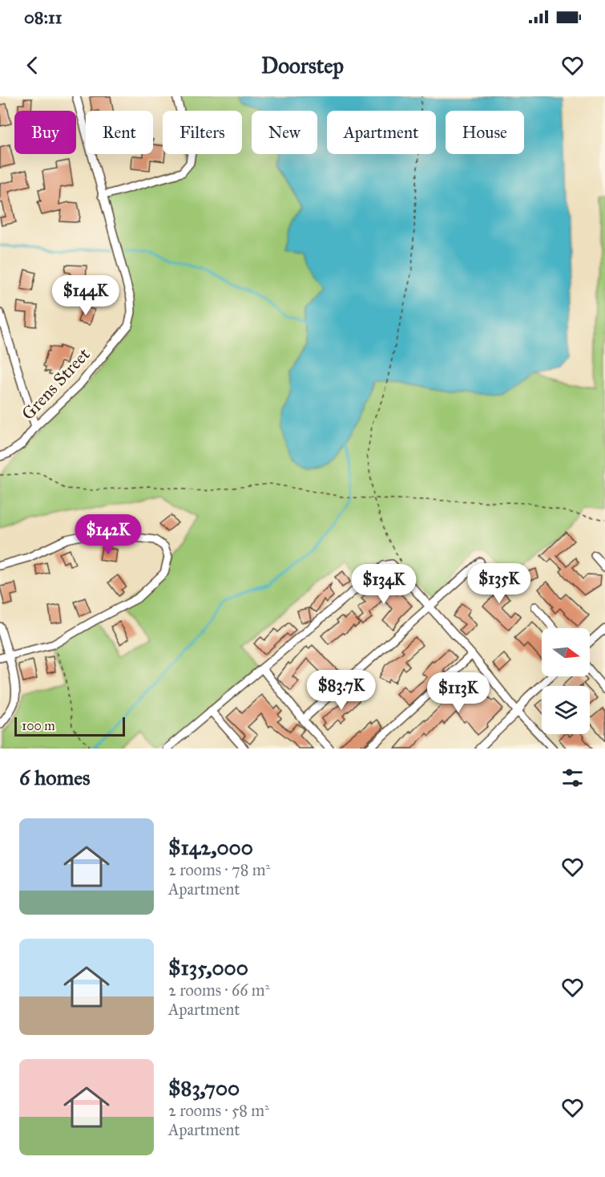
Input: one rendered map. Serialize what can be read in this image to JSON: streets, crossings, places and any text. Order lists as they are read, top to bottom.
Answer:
{
  "streets": {
    "street": ["Grens Street"]
  },
  "scale_bar": "100 m",
  "north": "right",
  "page": {
    "status": "08:11",
    "header": "Doorstep",
    "chip": [
      "Buy",
      "Rent",
      "Filters",
      "New",
      "Apartment",
      "House"
    ],
    "price": [
      "$144K",
      "$142K",
      "$135K",
      "$134K",
      "$83.7K",
      "$113K"
    ],
    "scale": "100 m",
    "heading": "6 homes",
    "list": [
      {
        "name": "$142,000",
        "note": "2 rooms · 78 m² · Apartment"
      },
      {
        "name": "$135,000",
        "note": "2 rooms · 66 m² · Apartment"
      },
      {
        "name": "$83,700",
        "note": "2 rooms · 58 m² · Apartment"
      }
    ]
  }
}
